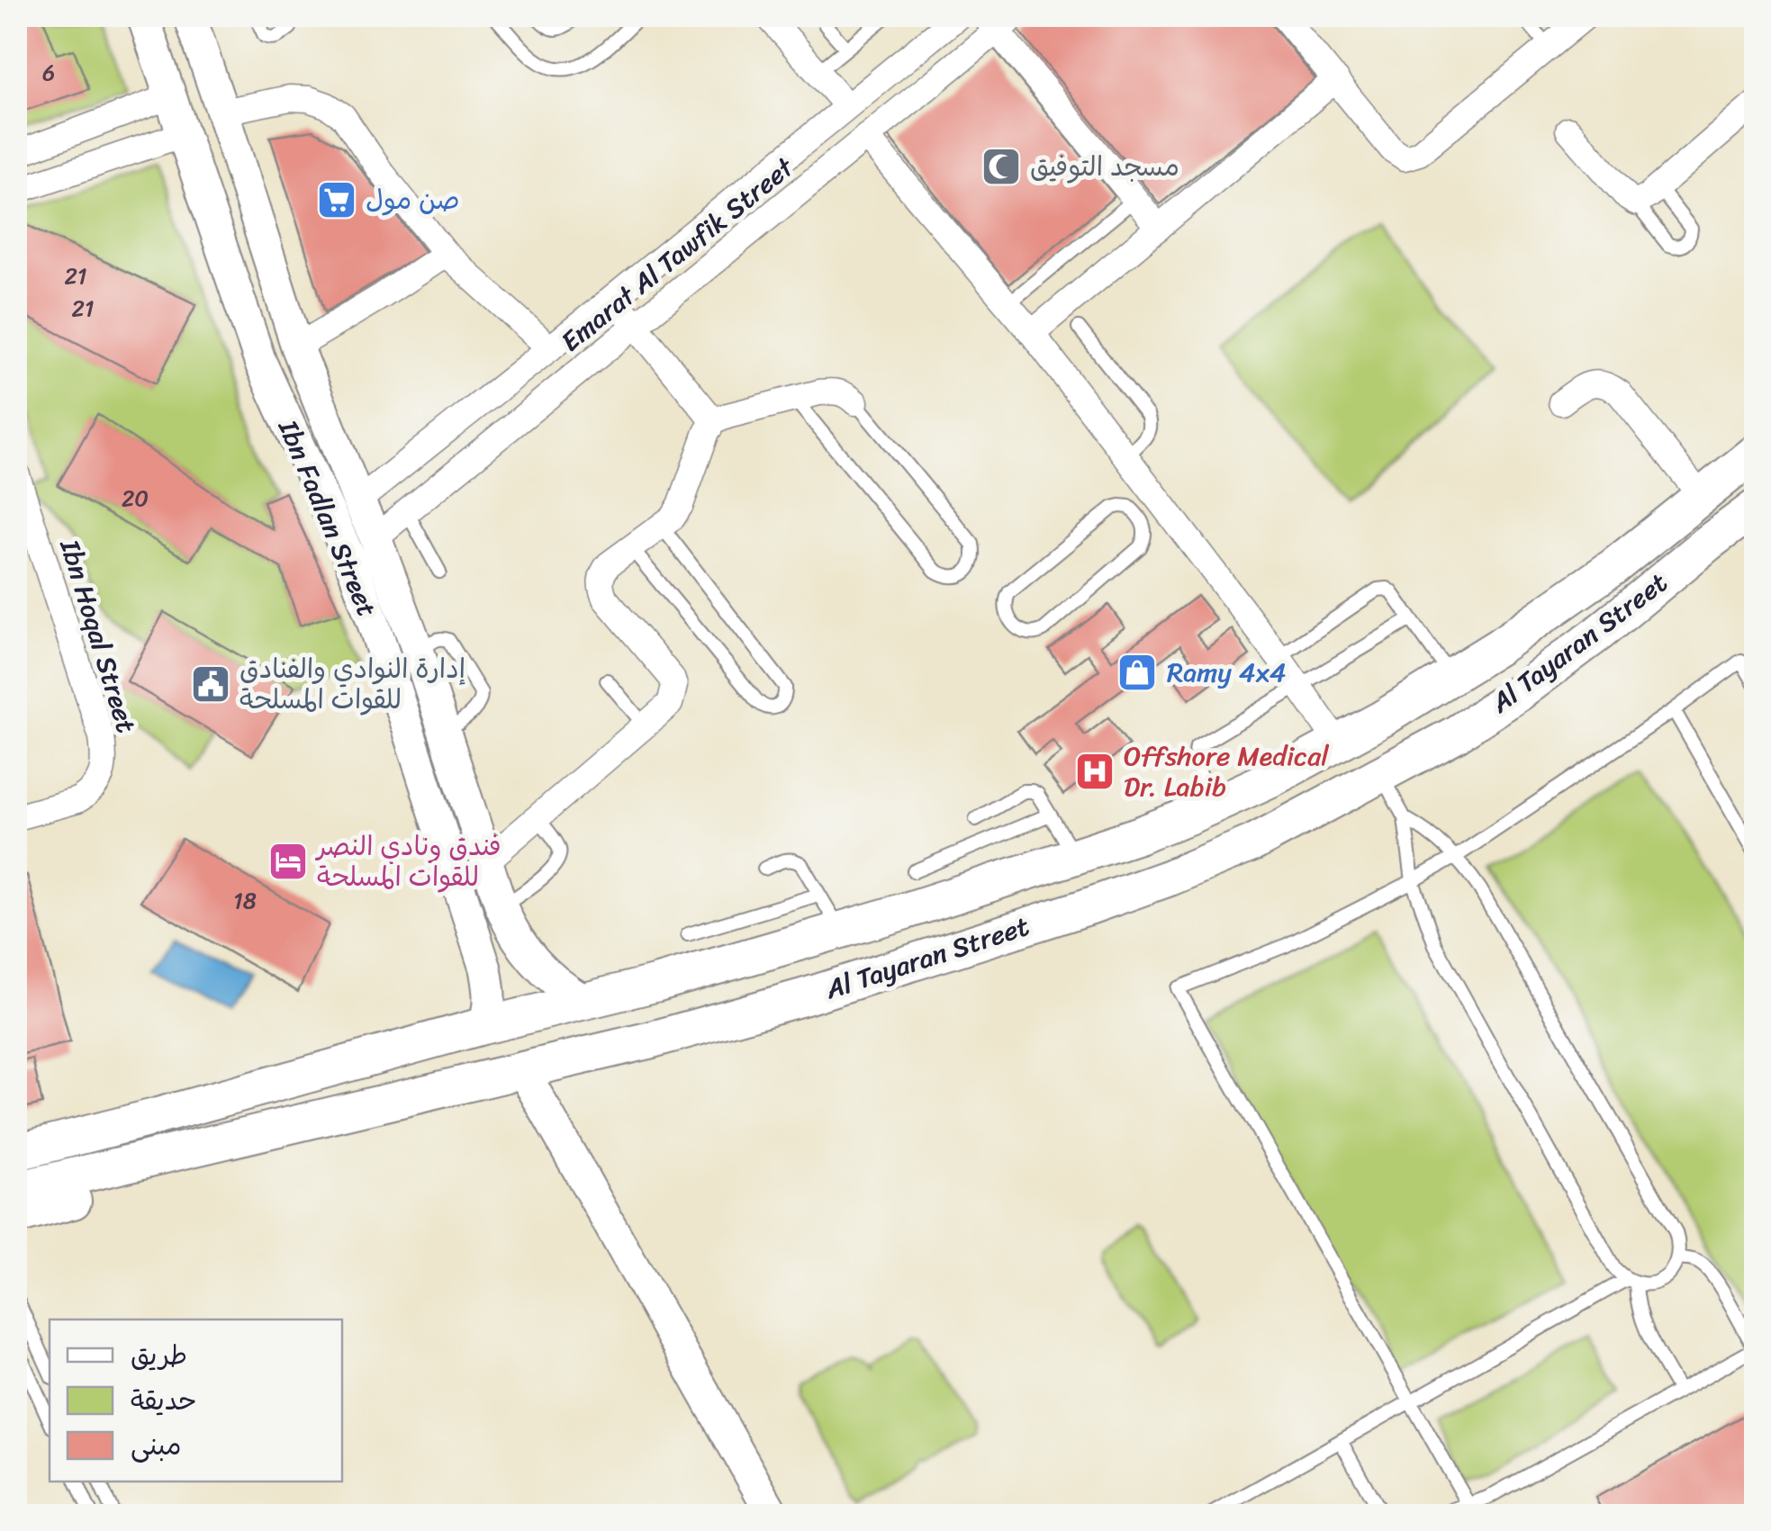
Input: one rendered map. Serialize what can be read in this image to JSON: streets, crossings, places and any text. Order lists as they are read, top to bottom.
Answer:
{
  "streets": {
    "main road": ["Al Tayaran Street"],
    "street": ["Emarat Al Tawfik Street", "Ibn Fadlan Street", "Ibn Hoqal Street"]
  },
  "crossings": [
    ["Emarat Al Tawfik Street", "Ibn Fadlan Street"],
    ["Ibn Fadlan Street", "Al Tayaran Street"]
  ],
  "places": {
    "mosque": ["مسجد التوفيق"],
    "supermarket": ["صن مول"],
    "shop": ["Ramy 4x4"],
    "public building": ["إدارة النوادي والفنادق للقوات المسلحة"],
    "hospital": ["Offshore Medical Dr. Labib"],
    "hotel": ["فندق ونادي النصر للقوات المسلحة"]
  },
  "house_numbers": [
    "6",
    "21",
    "21",
    "20",
    "18"
  ],
  "legend": ["طريق", "حديقة", "مبنى"]
}
